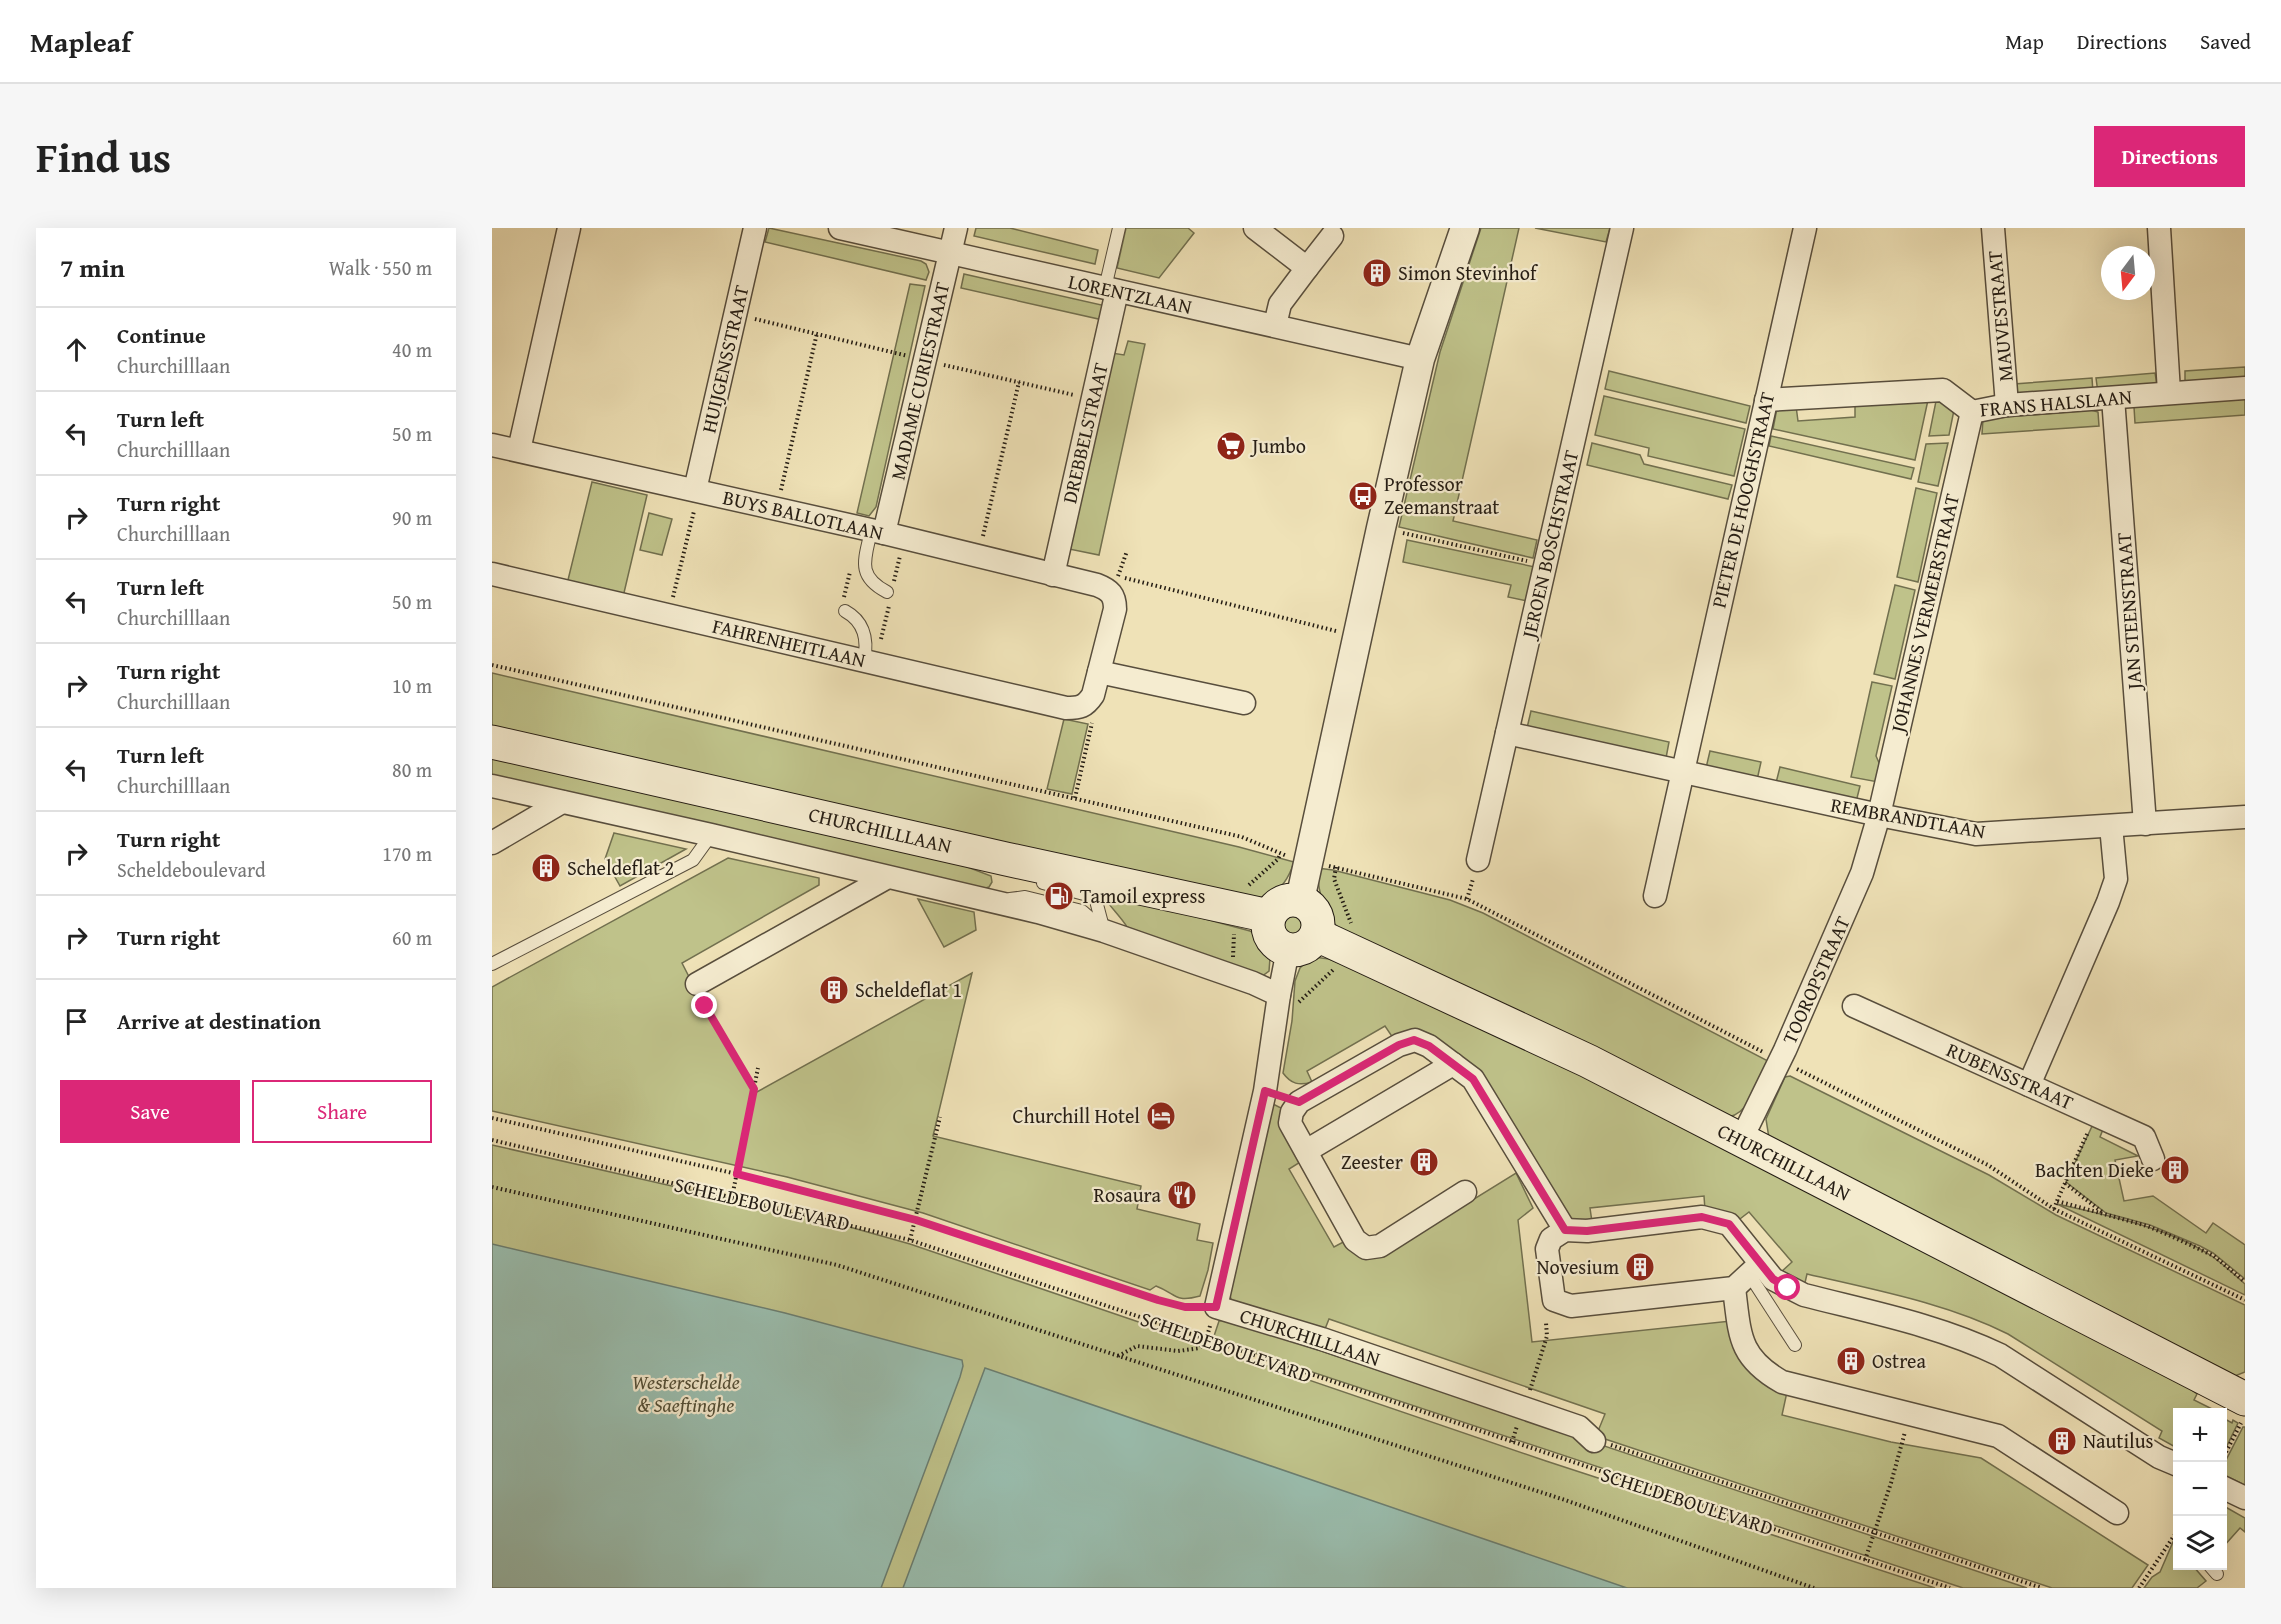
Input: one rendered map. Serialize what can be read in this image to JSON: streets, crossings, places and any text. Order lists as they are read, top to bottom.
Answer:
{
  "streets": {
    "main road": ["CHURCHILLLAAN"],
    "street": [
      "LORENTZLAAN",
      "MAUVESTRAAT",
      "HUIJGENSSTRAAT",
      "MADAME CURIESTRAAT",
      "FRANS HALSLAAN",
      "DREBBELSTRAAT",
      "PIETER DE HOOGHSTRAAT",
      "BUYS BALLOTLAAN",
      "JEROEN BOSCHSTRAAT",
      "JAN STEENSTRAAT",
      "JOHANNES VERMEERSTRAAT",
      "FAHRENHEITLAAN",
      "REMBRANDTLAAN",
      "TOOROPSTRAAT",
      "RUBENSSTRAAT"
    ],
    "path": ["SCHELDEBOULEVARD"]
  },
  "crossings": [
    ["LORENTZLAAN", "MADAME CURIESTRAAT"],
    ["LORENTZLAAN", "DREBBELSTRAAT"],
    ["MAUVESTRAAT", "FRANS HALSLAAN"],
    ["HUIJGENSSTRAAT", "BUYS BALLOTLAAN"],
    ["MADAME CURIESTRAAT", "BUYS BALLOTLAAN"],
    ["FRANS HALSLAAN", "PIETER DE HOOGHSTRAAT"],
    ["FRANS HALSLAAN", "JAN STEENSTRAAT"],
    ["FRANS HALSLAAN", "JOHANNES VERMEERSTRAAT"],
    ["DREBBELSTRAAT", "BUYS BALLOTLAAN"],
    ["PIETER DE HOOGHSTRAAT", "REMBRANDTLAAN"],
    ["JEROEN BOSCHSTRAAT", "REMBRANDTLAAN"],
    ["JAN STEENSTRAAT", "REMBRANDTLAAN"],
    ["JOHANNES VERMEERSTRAAT", "REMBRANDTLAAN"],
    ["JOHANNES VERMEERSTRAAT", "TOOROPSTRAAT"],
    ["REMBRANDTLAAN", "TOOROPSTRAAT"],
    ["CHURCHILLLAAN", "TOOROPSTRAAT"],
    ["CHURCHILLLAAN", "SCHELDEBOULEVARD"]
  ],
  "parks": ["Westerschelde & Saeftinghe"],
  "places": {
    "building": [
      "Simon Stevinhof",
      "Scheldeflat 2",
      "Scheldeflat 1",
      "Zeester",
      "Bachten Dieke",
      "Novesium",
      "Ostrea",
      "Nautilus"
    ],
    "supermarket": ["Jumbo"],
    "bus stop": ["Professor Zeemanstraat"],
    "fuel station": ["Tamoil express"],
    "hotel": ["Churchill Hotel"],
    "restaurant": ["Rosaura"]
  },
  "north": "bottom",
  "page": {
    "header": "Mapleaf",
    "nav": ["Map", "Directions", "Saved"],
    "title": "Find us",
    "buttons": [
      "Directions",
      ["Save", "Share"]
    ],
    "heading": ["7 min", "Walk · 550 m"],
    "list": [
      ["Continue", "Churchilllaan", "40 m"],
      ["Turn left", "Churchilllaan", "50 m"],
      ["Turn right", "Churchilllaan", "90 m"],
      ["Turn left", "Churchilllaan", "50 m"],
      ["Turn right", "Churchilllaan", "10 m"],
      ["Turn left", "Churchilllaan", "80 m"],
      ["Turn right", "Scheldeboulevard", "170 m"],
      ["Turn right", "60 m"],
      "Arrive at destination"
    ],
    "map_buttons": ["+", "−"]
  }
}
